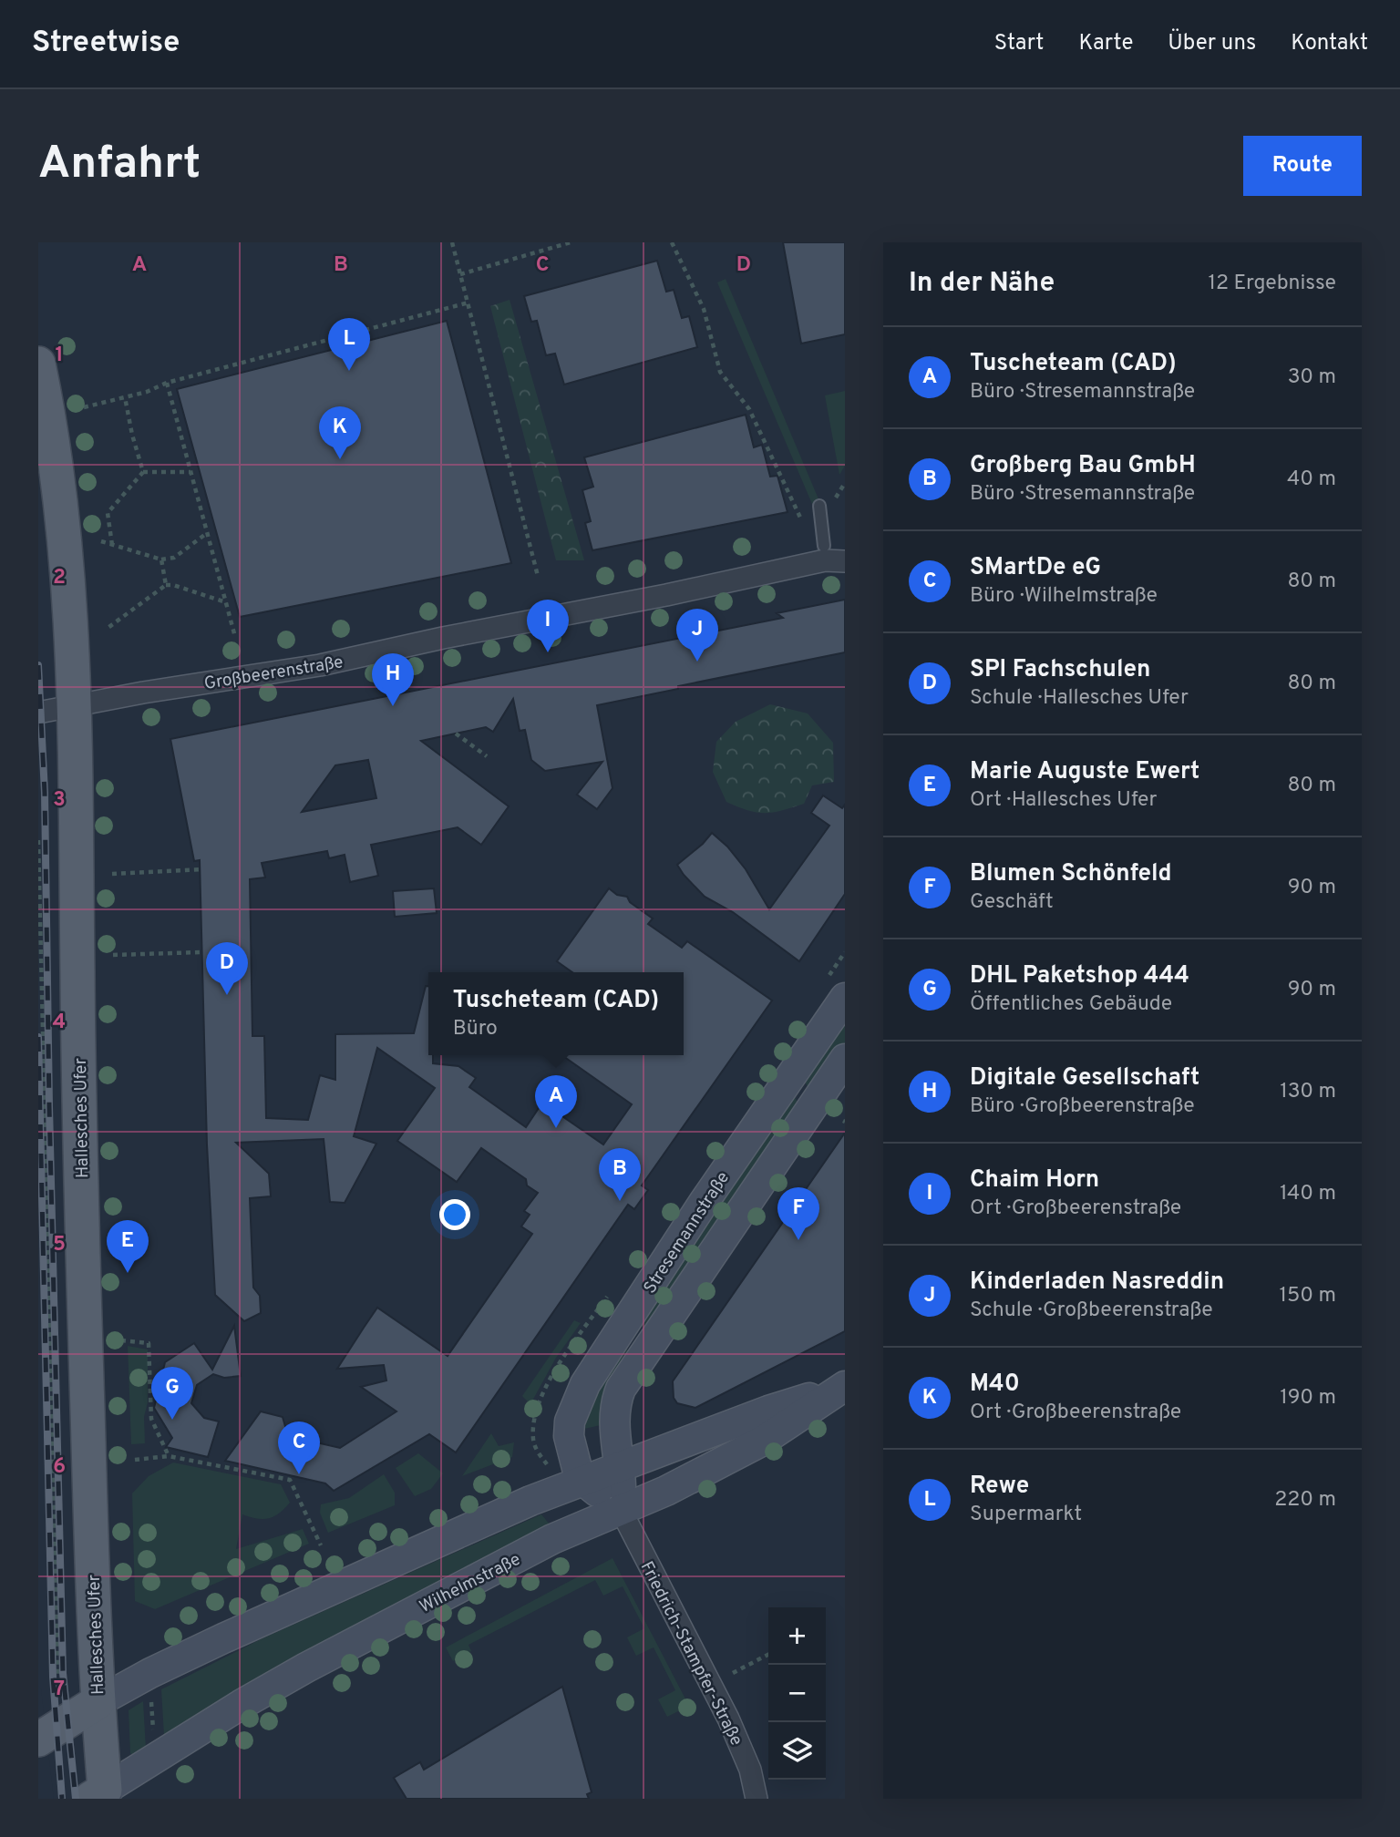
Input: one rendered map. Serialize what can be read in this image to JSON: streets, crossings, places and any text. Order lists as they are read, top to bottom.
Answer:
{
  "streets": {
    "main road": ["Hallesches Ufer", "Stresemannstraße", "Wilhelmstraße"],
    "street": ["Großbeerenstraße", "Friedrich-Stampfer-Straße"]
  },
  "crossings": [
    ["Großbeerenstraße", "Hallesches Ufer"],
    ["Hallesches Ufer", "Wilhelmstraße"],
    ["Stresemannstraße", "Wilhelmstraße"],
    ["Stresemannstraße", "Friedrich-Stampfer-Straße"],
    ["Wilhelmstraße", "Friedrich-Stampfer-Straße"]
  ],
  "page": {
    "header": "Streetwise",
    "nav": [
      "Start",
      "Karte",
      "Über uns",
      "Kontakt"
    ],
    "buttons": "Route",
    "title": "Anfahrt",
    "heading": ["In der Nähe", "12 Ergebnisse"],
    "pins": [
      "L",
      "K",
      "I",
      "J",
      "H",
      "D",
      "A",
      "B",
      "F",
      "E",
      "G",
      "C"
    ],
    "list": [
      {
        "mark": "A",
        "name": "Tuscheteam (CAD)",
        "note": "Büro · Stresemannstraße",
        "value": "30 m"
      },
      {
        "mark": "B",
        "name": "Großberg Bau GmbH",
        "note": "Büro · Stresemannstraße",
        "value": "40 m"
      },
      {
        "mark": "C",
        "name": "SMartDe eG",
        "note": "Büro · Wilhelmstraße",
        "value": "80 m"
      },
      {
        "mark": "D",
        "name": "SPI Fachschulen",
        "note": "Schule · Hallesches Ufer",
        "value": "80 m"
      },
      {
        "mark": "E",
        "name": "Marie Auguste Ewert",
        "note": "Ort · Hallesches Ufer",
        "value": "80 m"
      },
      {
        "mark": "F",
        "name": "Blumen Schönfeld",
        "note": "Geschäft",
        "value": "90 m"
      },
      {
        "mark": "G",
        "name": "DHL Paketshop 444",
        "note": "Öffentliches Gebäude",
        "value": "90 m"
      },
      {
        "mark": "H",
        "name": "Digitale Gesellschaft",
        "note": "Büro · Großbeerenstraße",
        "value": "130 m"
      },
      {
        "mark": "I",
        "name": "Chaim Horn",
        "note": "Ort · Großbeerenstraße",
        "value": "140 m"
      },
      {
        "mark": "J",
        "name": "Kinderladen Nasreddin",
        "note": "Schule · Großbeerenstraße",
        "value": "150 m"
      },
      {
        "mark": "K",
        "name": "M40",
        "note": "Ort · Großbeerenstraße",
        "value": "190 m"
      },
      {
        "mark": "L",
        "name": "Rewe",
        "note": "Supermarkt",
        "value": "220 m"
      }
    ],
    "popup": ["Tuscheteam (CAD)", "Büro"],
    "map_buttons": ["+", "−"]
  },
  "grid": {
    "columns": [
      "A",
      "B",
      "C",
      "D"
    ],
    "rows": [
      "1",
      "2",
      "3",
      "4",
      "5",
      "6",
      "7"
    ]
  }
}
